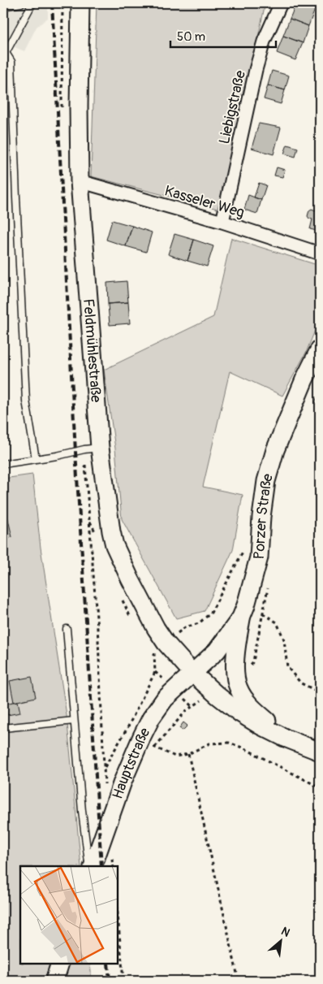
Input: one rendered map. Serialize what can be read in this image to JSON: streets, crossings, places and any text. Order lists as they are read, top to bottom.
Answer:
{
  "streets": {
    "street": [
      "Liebigstraße",
      "Kasseler Weg",
      "Feldmühlestraße",
      "Porzer Straße",
      "Hauptstraße"
    ]
  },
  "crossings": [
    ["Liebigstraße", "Kasseler Weg"],
    ["Kasseler Weg", "Feldmühlestraße"],
    ["Feldmühlestraße", "Porzer Straße"],
    ["Feldmühlestraße", "Hauptstraße"],
    ["Porzer Straße", "Hauptstraße"]
  ],
  "scale_bar": "50 m",
  "north": "top right"
}
